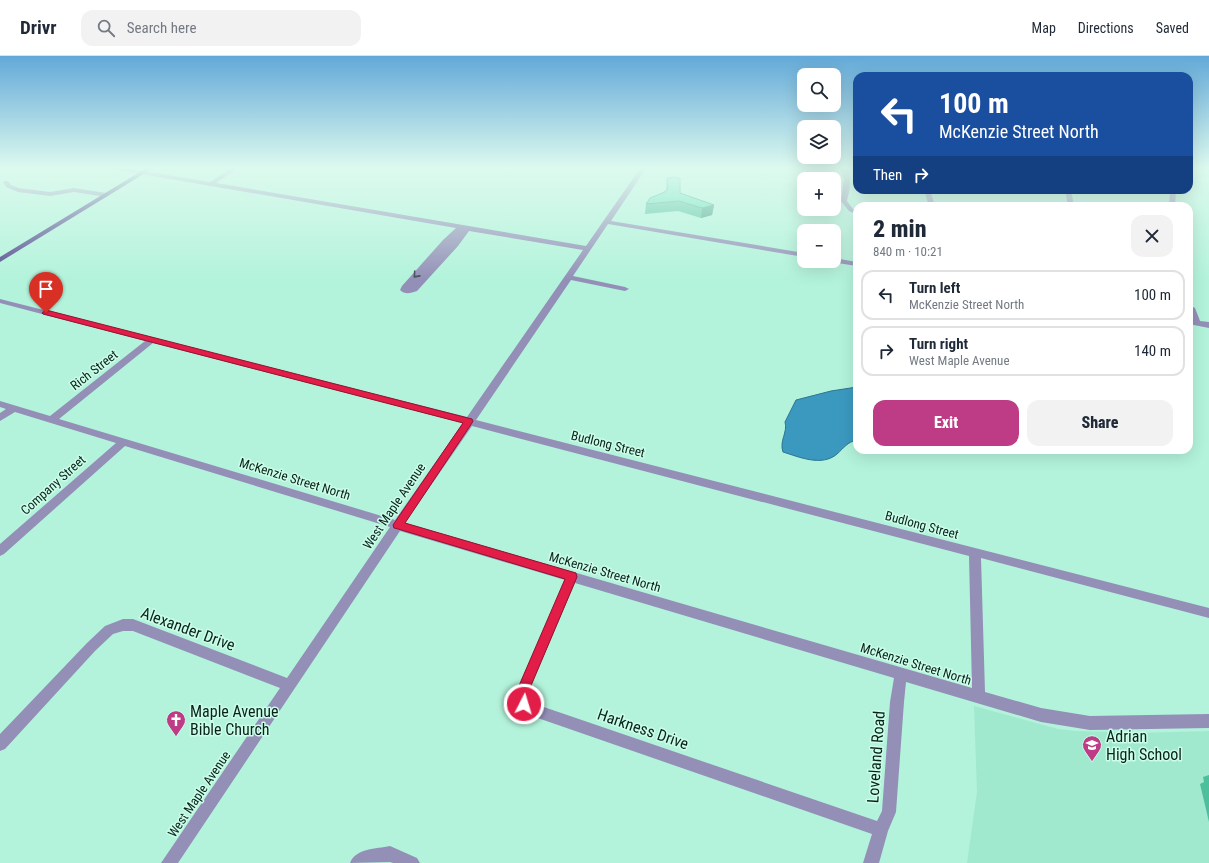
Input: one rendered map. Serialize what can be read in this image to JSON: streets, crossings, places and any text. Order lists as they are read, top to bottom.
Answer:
{
  "streets": {
    "street": [
      "Rich Street",
      "Budlong Street",
      "McKenzie Street North",
      "Company Street",
      "West Maple Avenue",
      "Alexander Drive",
      "Harkness Drive",
      "Loveland Road"
    ]
  },
  "crossings": [
    ["Rich Street", "Budlong Street"],
    ["Rich Street", "McKenzie Street North"],
    ["Budlong Street", "West Maple Avenue"],
    ["McKenzie Street North", "Company Street"],
    ["McKenzie Street North", "West Maple Avenue"],
    ["McKenzie Street North", "Harkness Drive"],
    ["McKenzie Street North", "Loveland Road"],
    ["West Maple Avenue", "Alexander Drive"],
    ["Harkness Drive", "Loveland Road"]
  ],
  "places": {
    "church": ["Maple Avenue Bible Church"],
    "school or university": ["Adrian High School"]
  },
  "page": {
    "header": "Drivr",
    "search": "Search here",
    "nav": ["Map", "Directions", "Saved"],
    "map_buttons": ["+", "−"],
    "turn": ["100 m", "McKenzie Street North"],
    "then": "Then",
    "heading": ["2 min", "840 m · 10:21"],
    "list": [
      {
        "name": "Turn left",
        "note": "McKenzie Street North",
        "value": "100 m"
      },
      {
        "name": "Turn right",
        "note": "West Maple Avenue",
        "value": "140 m"
      }
    ],
    "buttons": ["Exit", "Share"]
  }
}
